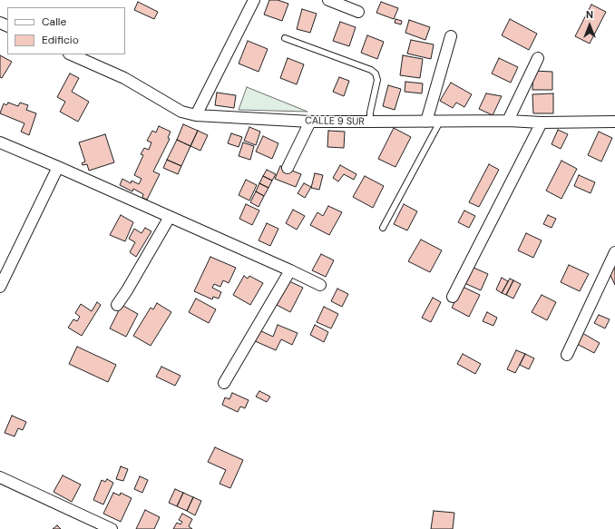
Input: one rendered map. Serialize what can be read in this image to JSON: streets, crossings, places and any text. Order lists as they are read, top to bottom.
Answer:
{
  "streets": {
    "street": ["CALLE 9 SUR"]
  },
  "legend": ["Calle", "Edificio"],
  "north": "top"
}
